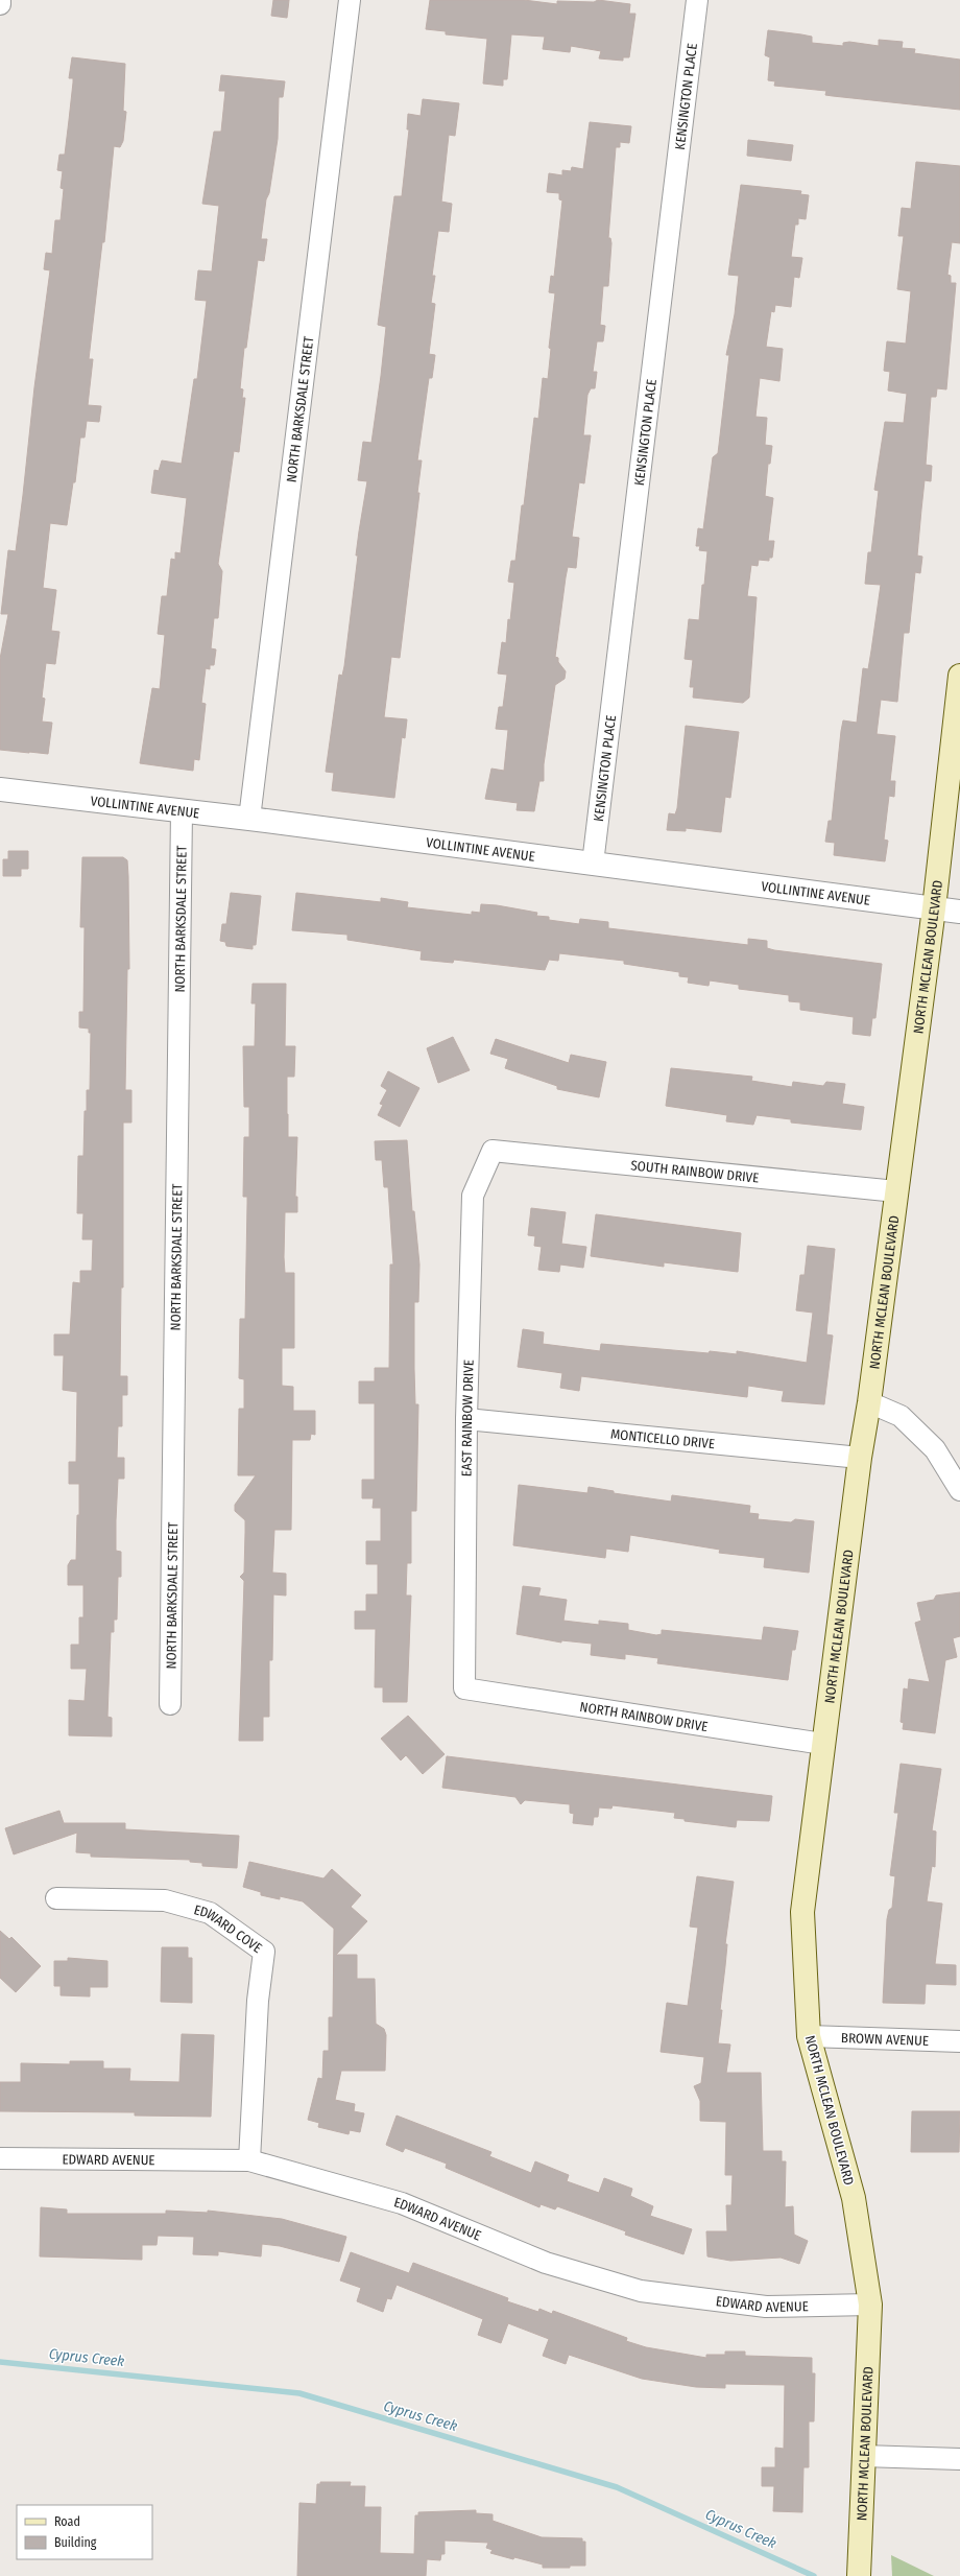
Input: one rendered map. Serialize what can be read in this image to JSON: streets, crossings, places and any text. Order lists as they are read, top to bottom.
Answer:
{
  "streets": {
    "main road": ["NORTH MCLEAN BOULEVARD"],
    "street": [
      "KENSINGTON PLACE",
      "NORTH BARKSDALE STREET",
      "VOLLINTINE AVENUE",
      "SOUTH RAINBOW DRIVE",
      "EAST RAINBOW DRIVE",
      "MONTICELLO DRIVE",
      "NORTH RAINBOW DRIVE",
      "EDWARD COVE",
      "BROWN AVENUE",
      "EDWARD AVENUE"
    ]
  },
  "crossings": [
    ["KENSINGTON PLACE", "VOLLINTINE AVENUE"],
    ["NORTH BARKSDALE STREET", "VOLLINTINE AVENUE"],
    ["VOLLINTINE AVENUE", "NORTH MCLEAN BOULEVARD"],
    ["NORTH MCLEAN BOULEVARD", "SOUTH RAINBOW DRIVE"],
    ["NORTH MCLEAN BOULEVARD", "MONTICELLO DRIVE"],
    ["NORTH MCLEAN BOULEVARD", "NORTH RAINBOW DRIVE"],
    ["NORTH MCLEAN BOULEVARD", "BROWN AVENUE"],
    ["NORTH MCLEAN BOULEVARD", "EDWARD AVENUE"],
    ["SOUTH RAINBOW DRIVE", "EAST RAINBOW DRIVE"],
    ["EAST RAINBOW DRIVE", "MONTICELLO DRIVE"],
    ["EAST RAINBOW DRIVE", "NORTH RAINBOW DRIVE"],
    ["EDWARD COVE", "EDWARD AVENUE"]
  ],
  "water": ["Cyprus Creek"],
  "legend": ["Road", "Building"]
}
